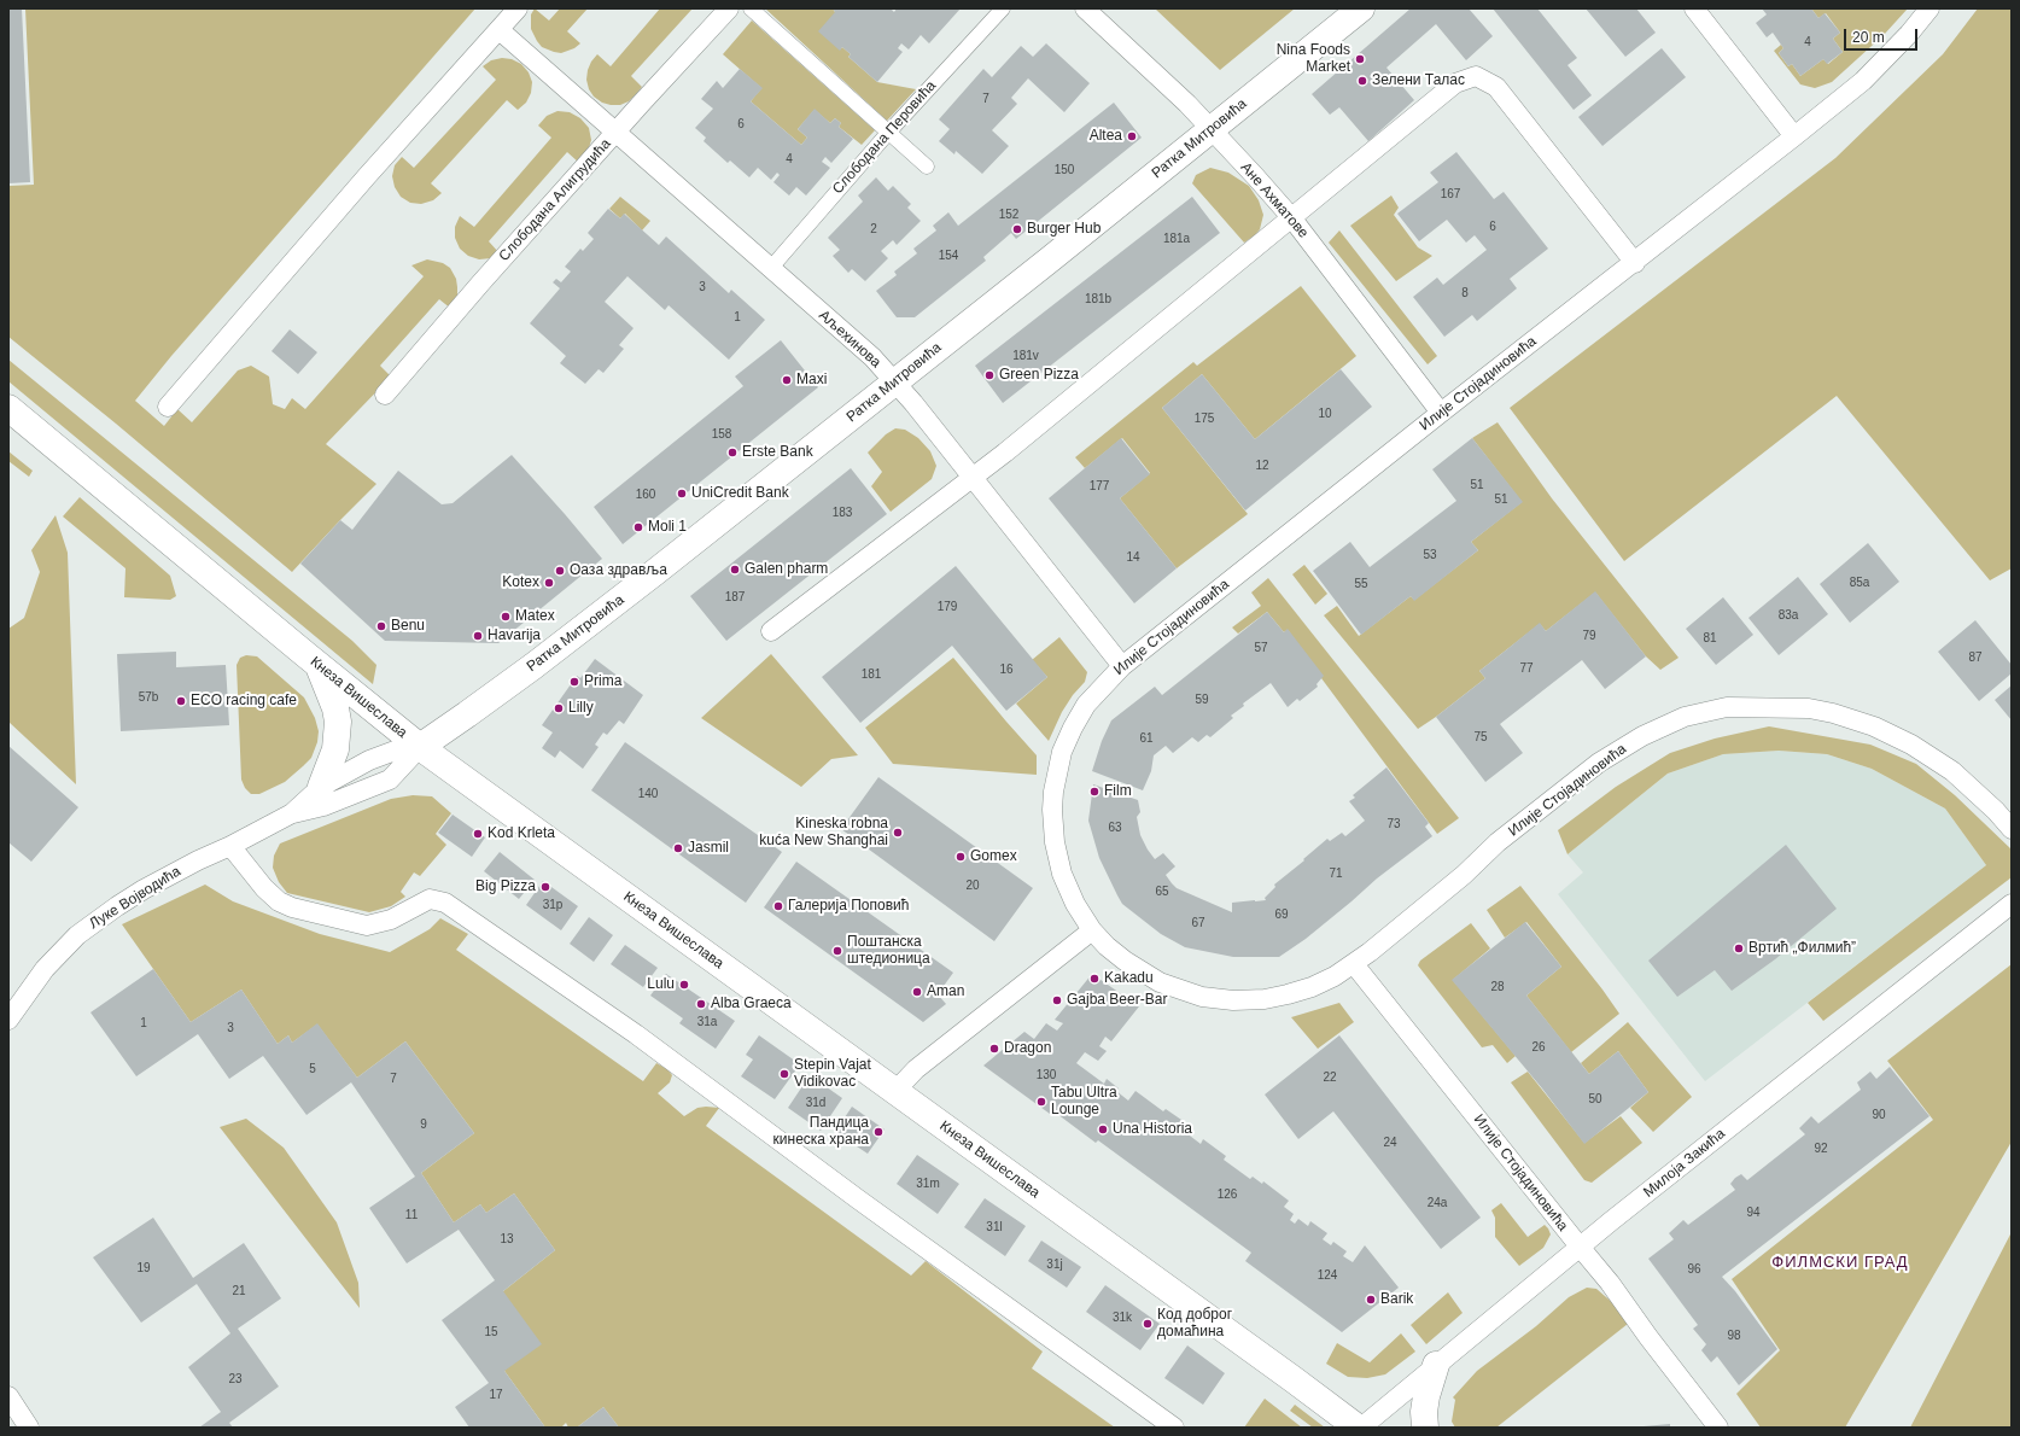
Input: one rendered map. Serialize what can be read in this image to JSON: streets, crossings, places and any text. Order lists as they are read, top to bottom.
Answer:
{
  "streets": {
    "main road": ["Ратка Митровића", "Кнеза Вишеслава"],
    "street": [
      "Слободана Перовића",
      "Слободана Алигрудића",
      "Ане Ахматове",
      "Аљехинова",
      "Илије Стојадиновића",
      "Луке Војводића",
      "Милоја Закића"
    ]
  },
  "crossings": [
    ["Слободана Перовића", "Аљехинова"],
    ["Ратка Митровића", "Ане Ахматове"],
    ["Ратка Митровића", "Аљехинова"],
    ["Ратка Митровића", "Кнеза Вишеслава"],
    ["Ратка Митровића", "Луке Војводића"],
    ["Слободана Алигрудића", "Аљехинова"],
    ["Ане Ахматове", "Илије Стојадиновића"],
    ["Аљехинова", "Илије Стојадиновића"],
    ["Илије Стојадиновића", "Милоја Закића"],
    ["Кнеза Вишеслава", "Луке Војводића"]
  ],
  "districts": ["ФИЛМСКИ ГРАД"],
  "places": [
    "Nina Foods Market",
    "Зелени Талас",
    "Altea",
    "Burger Hub",
    "Green Pizza",
    "Maxi",
    "Erste Bank",
    "UniCredit Bank",
    "Moli 1",
    "Galen pharm",
    "Оаза здравља",
    "Kotex",
    "Matex",
    "Benu",
    "Havarija",
    "Prima",
    "ECO racing cafe",
    "Lilly",
    "Film",
    "Kineska robna kuća New Shanghai",
    "Kod Krleta",
    "Jasmil",
    "Gomex",
    "Big Pizza",
    "Галерија Поповић",
    "Вртић „Филмић”",
    "Поштанска штедионица",
    "Kakadu",
    "Lulu",
    "Aman",
    "Gajba Beer-Bar",
    "Alba Graeca",
    "Dragon",
    "Stepin Vajat Vidikovac",
    "Tabu Ultra Lounge",
    "Una Historia",
    "Пандица кинеска храна",
    "Barik",
    "Код доброг домаћина"
  ],
  "house_numbers": [
    "4",
    "7",
    "6",
    "4",
    "150",
    "167",
    "152",
    "6",
    "2",
    "181a",
    "154",
    "3",
    "8",
    "181b",
    "1",
    "181v",
    "10",
    "175",
    "158",
    "12",
    "51",
    "177",
    "160",
    "51",
    "183",
    "53",
    "14",
    "85a",
    "55",
    "187",
    "179",
    "83a",
    "79",
    "81",
    "57",
    "87",
    "77",
    "16",
    "181",
    "57b",
    "59",
    "75",
    "61",
    "140",
    "73",
    "63",
    "71",
    "20",
    "65",
    "31p",
    "69",
    "67",
    "28",
    "31а",
    "1",
    "3",
    "26",
    "5",
    "130",
    "22",
    "7",
    "50",
    "31d",
    "90",
    "9",
    "24",
    "92",
    "31m",
    "126",
    "24a",
    "94",
    "11",
    "31l",
    "13",
    "31j",
    "19",
    "96",
    "124",
    "21",
    "31k",
    "15",
    "98",
    "23",
    "17"
  ],
  "scale_bar": "20 m"
}
